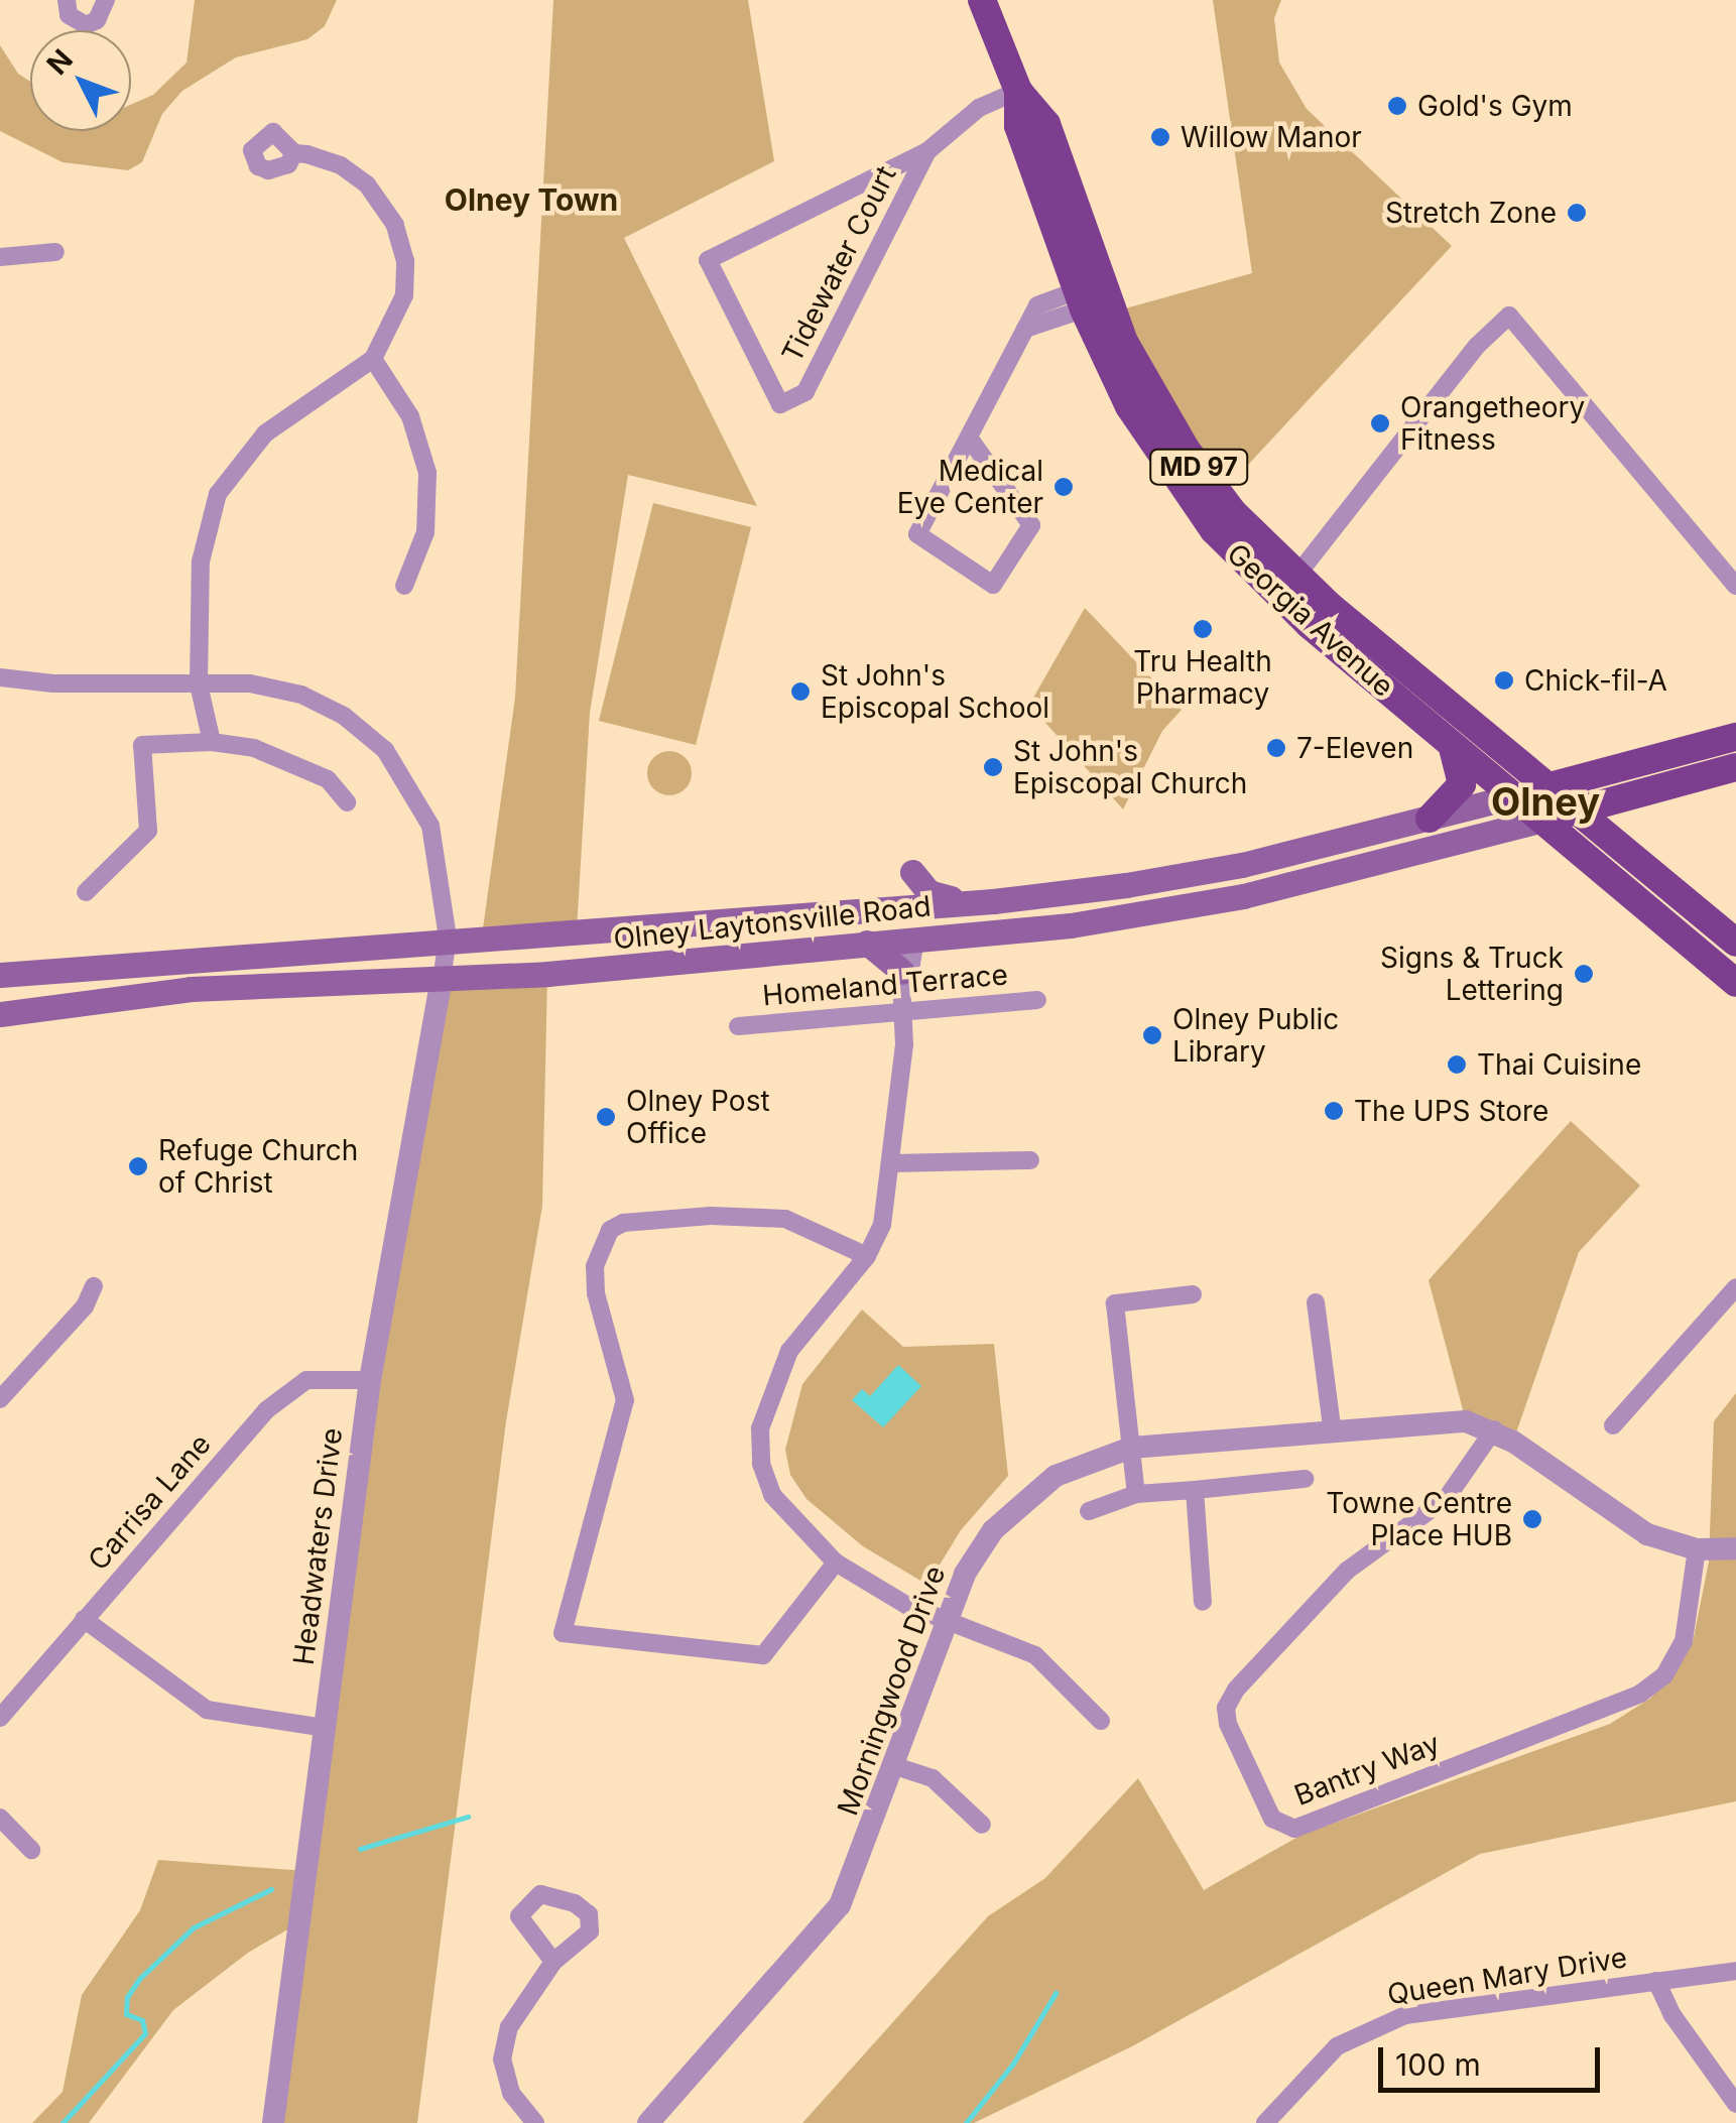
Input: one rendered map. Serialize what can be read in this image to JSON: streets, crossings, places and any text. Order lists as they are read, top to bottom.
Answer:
{
  "streets": {
    "main road": ["MD 97", "Georgia Avenue", "Olney Laytonsville Road"],
    "street": [
      "Tidewater Court",
      "Homeland Terrace",
      "Carrisa Lane",
      "Headwaters Drive",
      "Morningwood Drive",
      "Bantry Way",
      "Queen Mary Drive"
    ]
  },
  "crossings": [
    ["Tidewater Court", "Georgia Avenue"],
    ["Georgia Avenue", "Olney Laytonsville Road"],
    ["Olney Laytonsville Road", "Headwaters Drive"],
    ["Carrisa Lane", "Headwaters Drive"],
    ["Morningwood Drive", "Bantry Way"]
  ],
  "districts": ["Olney Town", "Olney"],
  "places": [
    "Gold's Gym",
    "Willow Manor",
    "Stretch Zone",
    "Orangetheory Fitness",
    "Medical Eye Center",
    "Tru Health Pharmacy",
    "Chick-fil-A",
    "St John's Episcopal School",
    "7-Eleven",
    "St John's Episcopal Church",
    "Signs & Truck Lettering",
    "Olney Public Library",
    "Thai Cuisine",
    "The UPS Store",
    "Olney Post Office",
    "Refuge Church of Christ",
    "Towne Centre Place HUB"
  ],
  "scale_bar": "100 m",
  "north": "top left"
}
